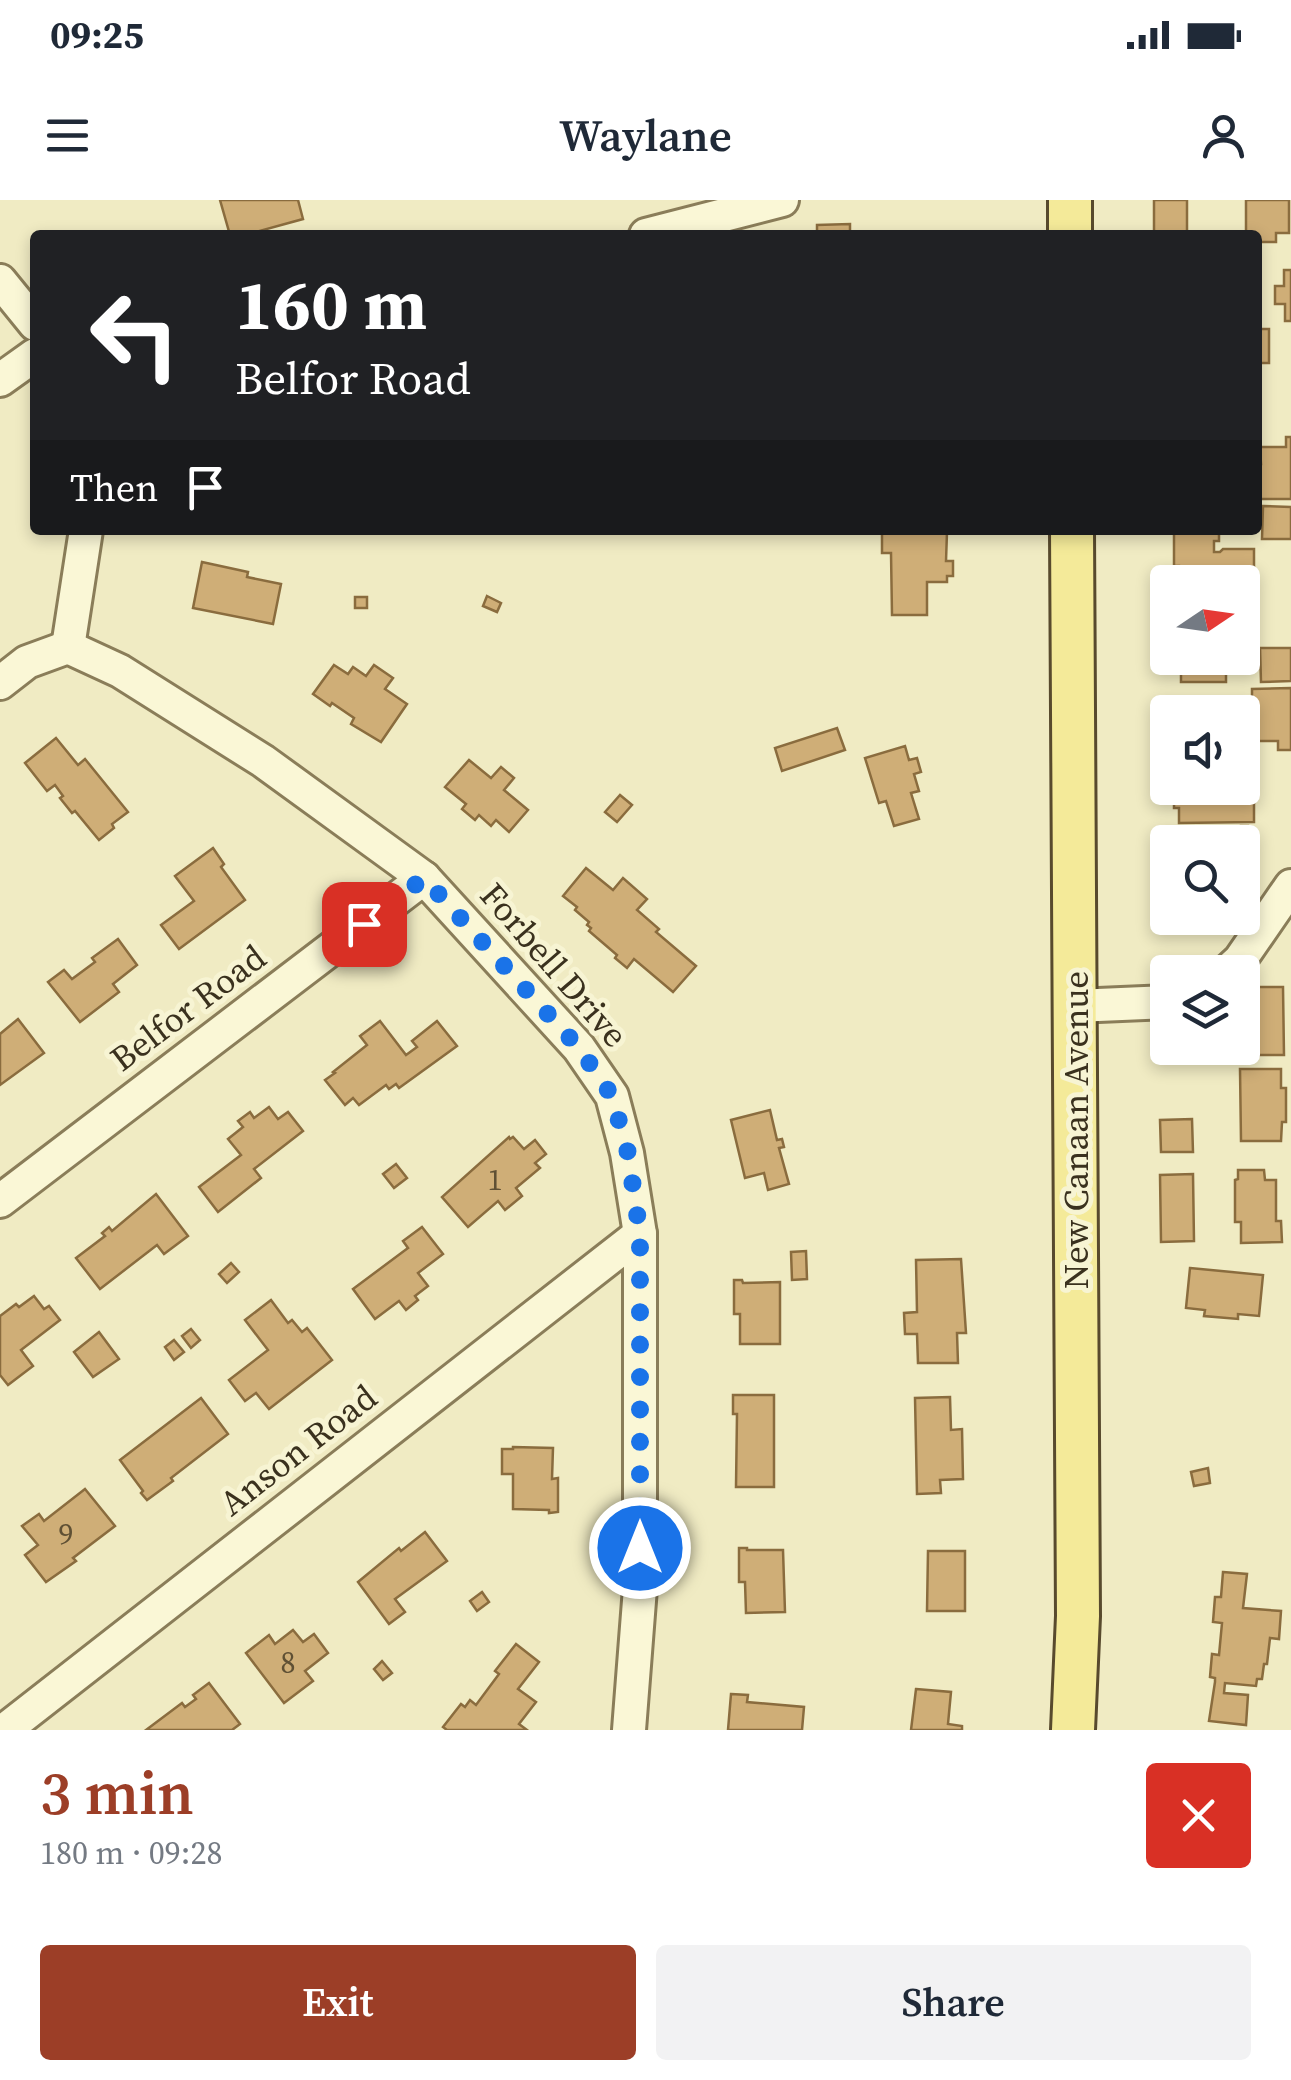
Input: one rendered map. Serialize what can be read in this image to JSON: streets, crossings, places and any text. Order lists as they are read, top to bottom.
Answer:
{
  "streets": {
    "main road": ["New Canaan Avenue"],
    "street": ["Forbell Drive", "Belfor Road", "Anson Road"]
  },
  "crossings": [
    ["Forbell Drive", "Belfor Road"],
    ["Forbell Drive", "Anson Road"]
  ],
  "house_numbers": ["1", "9", "8"],
  "north": "right",
  "page": {
    "status": "09:25",
    "header": "Waylane",
    "turn": ["160 m", "Belfor Road"],
    "then": "Then",
    "heading": ["3 min", "180 m · 09:28"],
    "buttons": ["Exit", "Share"]
  }
}
